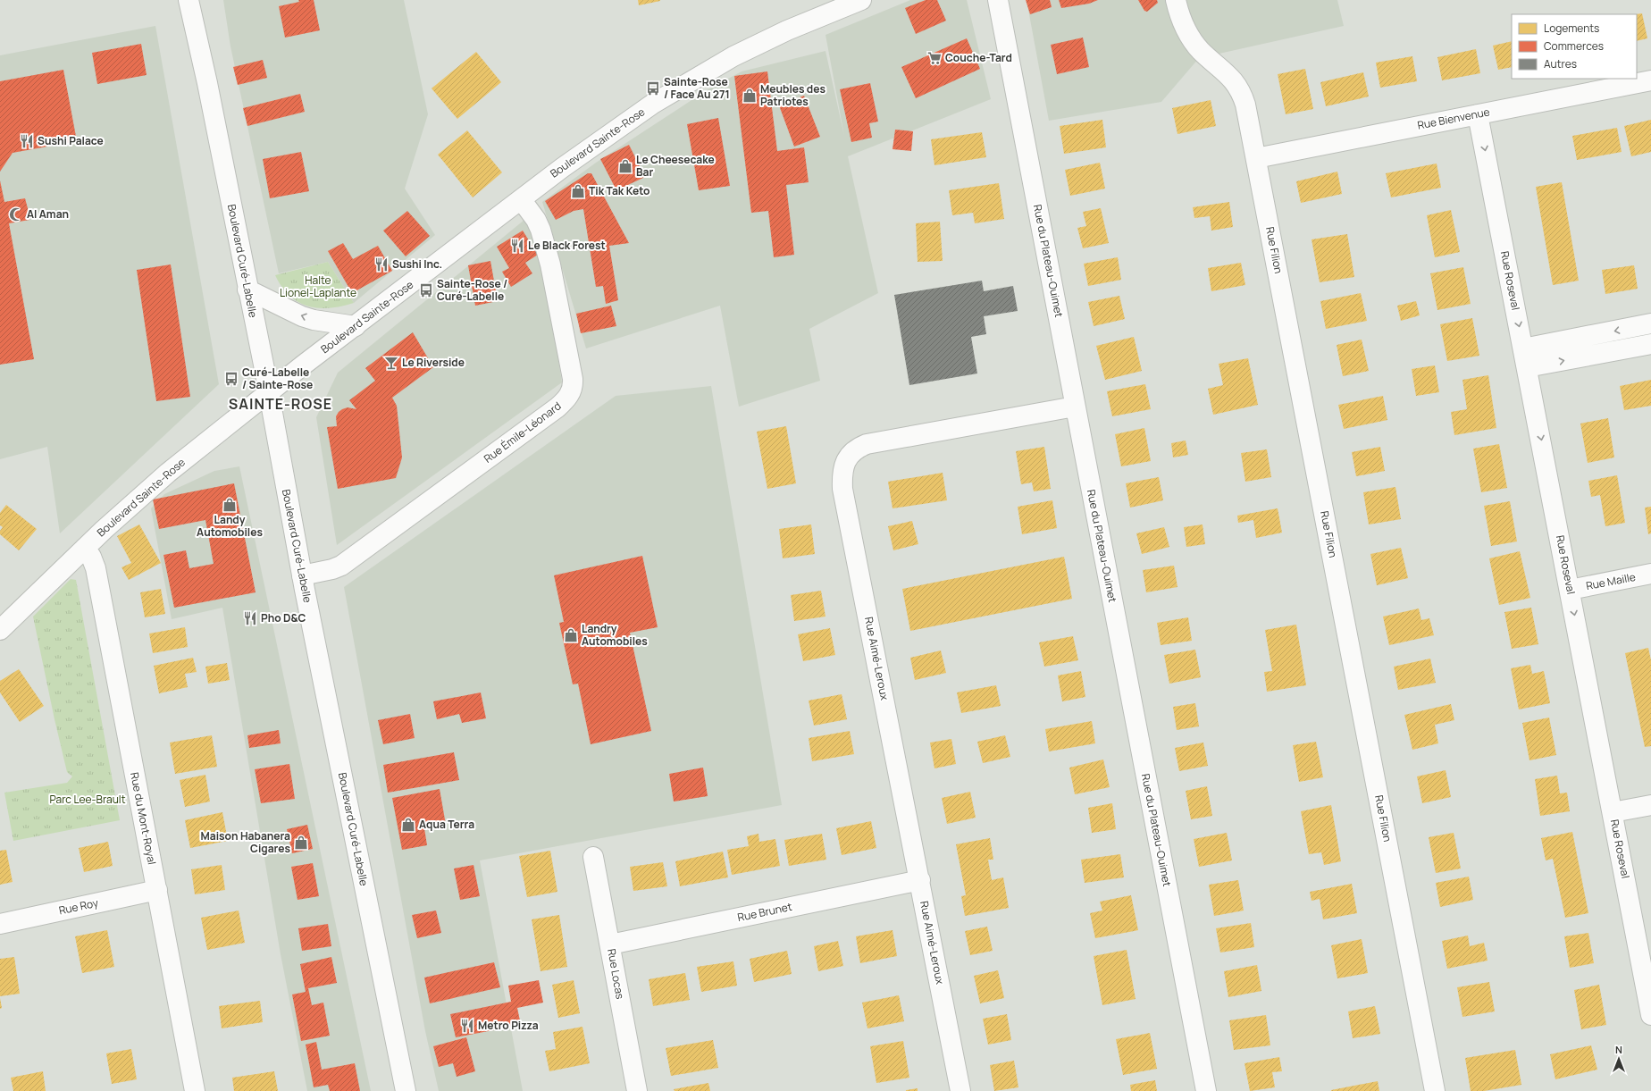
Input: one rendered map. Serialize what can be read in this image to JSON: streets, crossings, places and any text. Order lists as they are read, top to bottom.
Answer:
{
  "streets": {
    "street": [
      "Rue Bienvenue",
      "Boulevard Sainte-Rose",
      "Rue Filion",
      "Boulevard Curé-Labelle",
      "Rue du Plateau-Ouimet",
      "Rue Roseval",
      "Rue Émile-Léonard",
      "Rue Maille",
      "Rue Aimé-Leroux",
      "Rue du Mont-Royal",
      "Rue Roy",
      "Rue Brunet",
      "Rue Locas"
    ]
  },
  "crossings": [
    ["Rue Bienvenue", "Rue Filion"],
    ["Rue Bienvenue", "Rue Roseval"],
    ["Boulevard Sainte-Rose", "Boulevard Curé-Labelle"],
    ["Boulevard Sainte-Rose", "Rue Émile-Léonard"],
    ["Boulevard Sainte-Rose", "Rue du Mont-Royal"],
    ["Boulevard Curé-Labelle", "Rue Émile-Léonard"],
    ["Rue du Plateau-Ouimet", "Rue Aimé-Leroux"],
    ["Rue Roseval", "Rue Maille"],
    ["Rue Aimé-Leroux", "Rue Brunet"],
    ["Rue du Mont-Royal", "Rue Roy"],
    ["Rue Brunet", "Rue Locas"]
  ],
  "one_way": ["Rue Roseval"],
  "districts": ["SAINTE-ROSE"],
  "parks": ["Halte Lionel-Laplante", "Parc Lee-Brault"],
  "places": {
    "supermarket": ["Couche-Tard"],
    "bus stop": ["Sainte-Rose / Face Au 271", "Sainte-Rose / Curé-Labelle", "Curé-Labelle / Sainte-Rose"],
    "shop": [
      "Meubles des Patriotes",
      "Le Cheesecake Bar",
      "Tik Tak Keto",
      "Landy Automobiles",
      "Landry Automobiles",
      "Aqua Terra",
      "Maison Habanera Cigares"
    ],
    "restaurant": [
      "Sushi Palace",
      "Le Black Forest",
      "Sushi Inc.",
      "Pho D&C",
      "Metro Pizza"
    ],
    "mosque": ["Al Aman"],
    "bar": ["Le Riverside"]
  },
  "legend": ["Logements", "Commerces", "Autres"],
  "north": "top"
}
